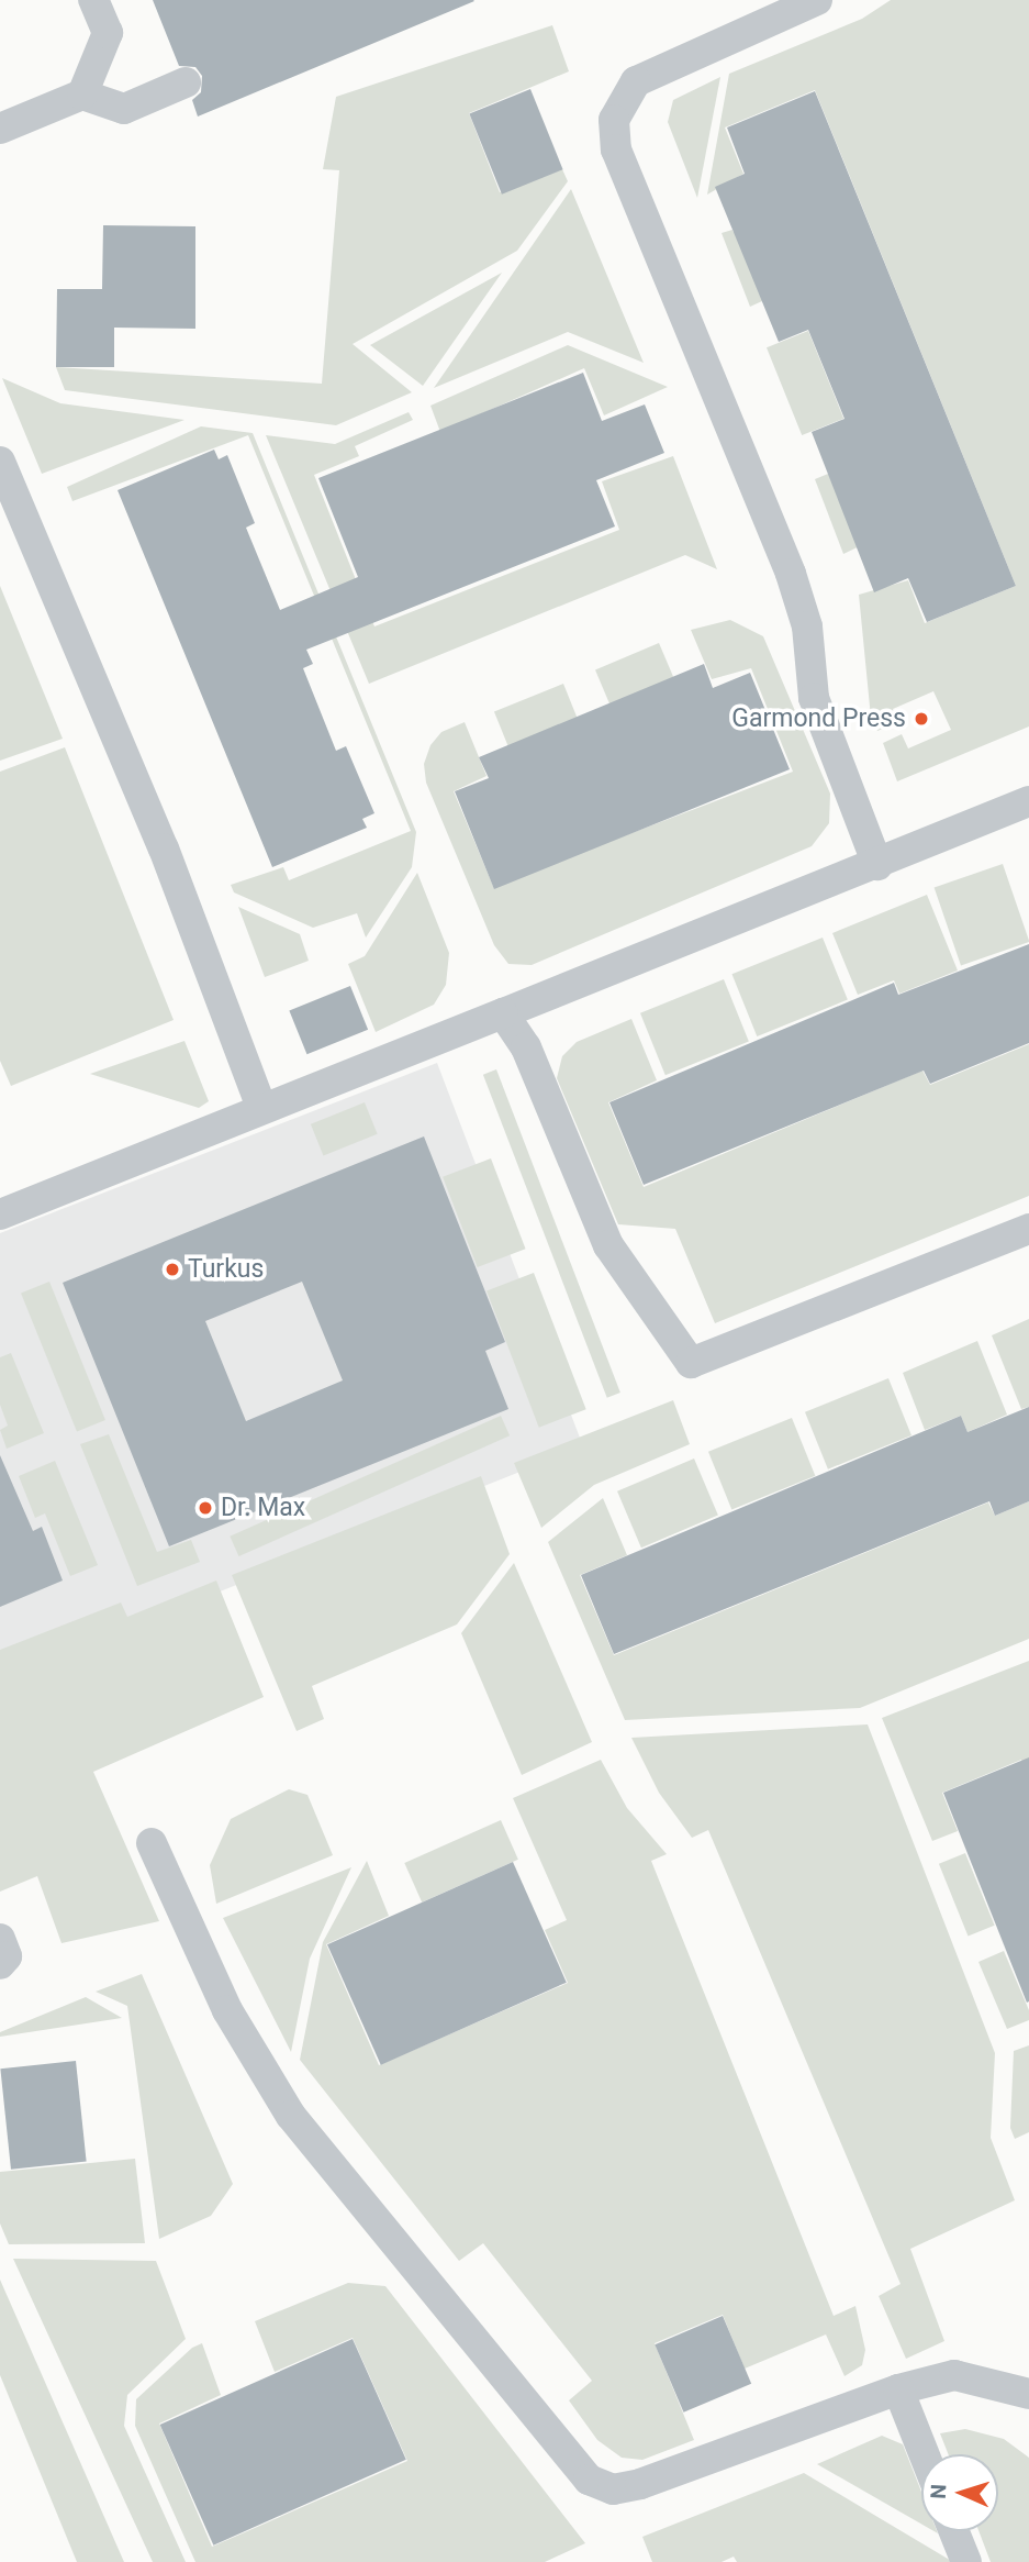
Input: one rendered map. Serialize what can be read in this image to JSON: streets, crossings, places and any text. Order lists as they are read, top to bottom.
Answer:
{
  "places": ["Garmond Press", "Turkus", "Dr. Max"],
  "north": "left"
}
